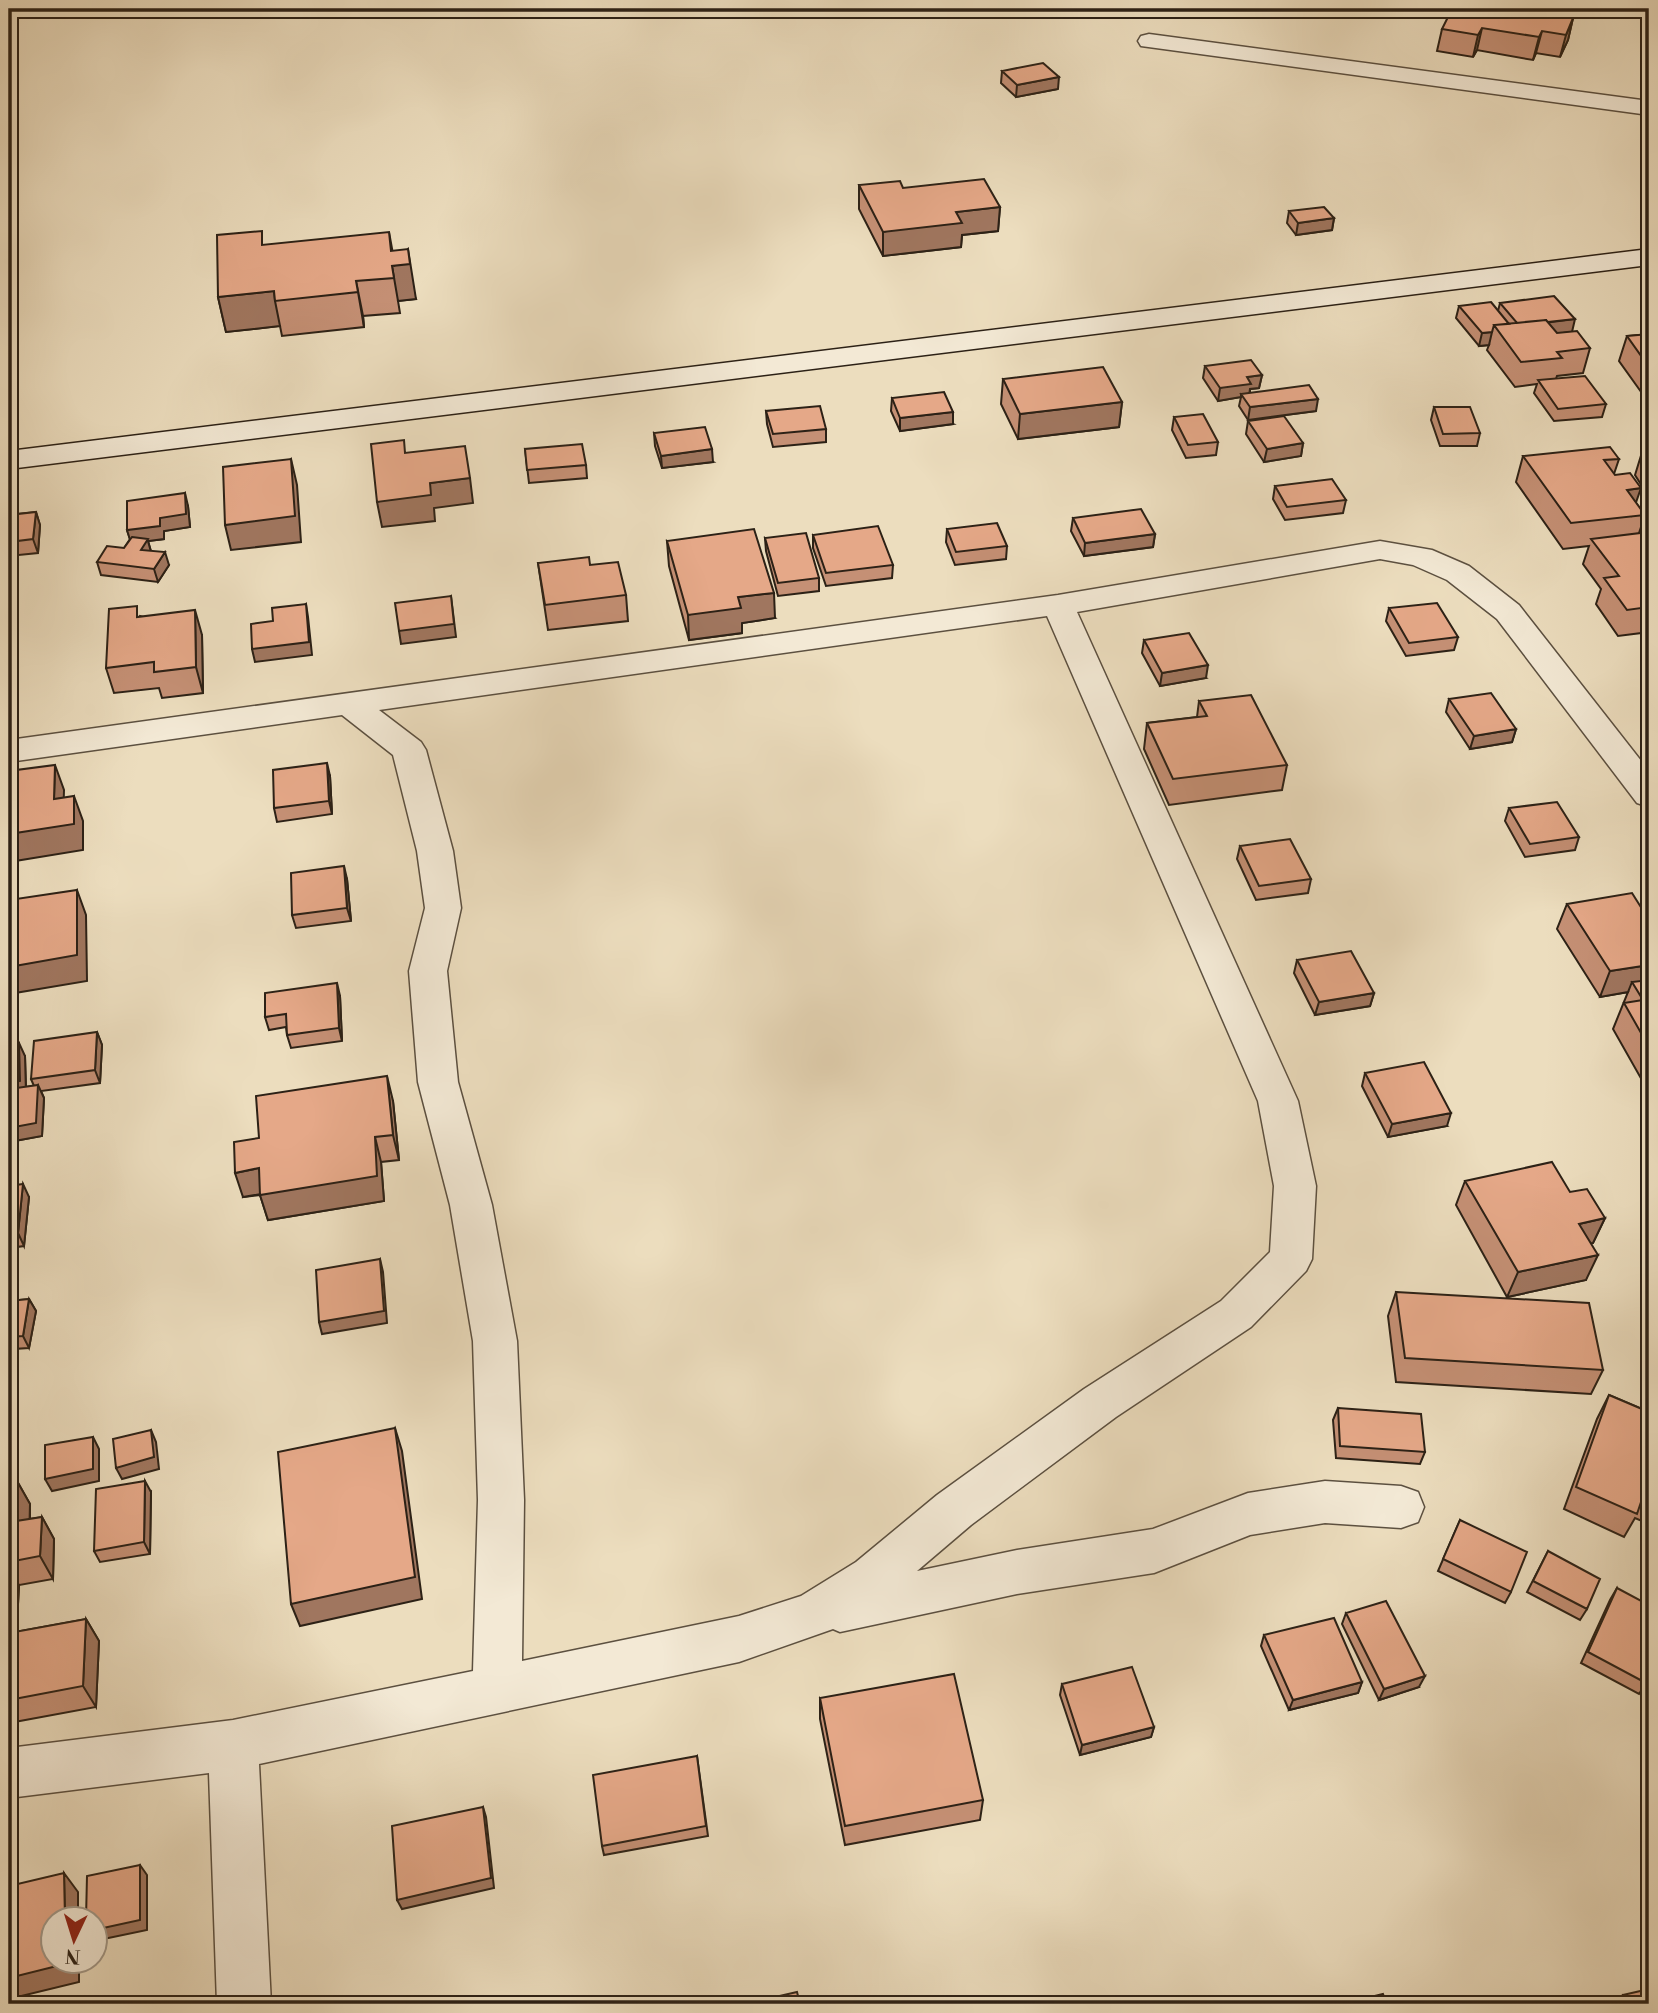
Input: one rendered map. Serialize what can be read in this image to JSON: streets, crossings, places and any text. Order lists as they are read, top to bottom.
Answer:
{
  "north": "bottom"
}
